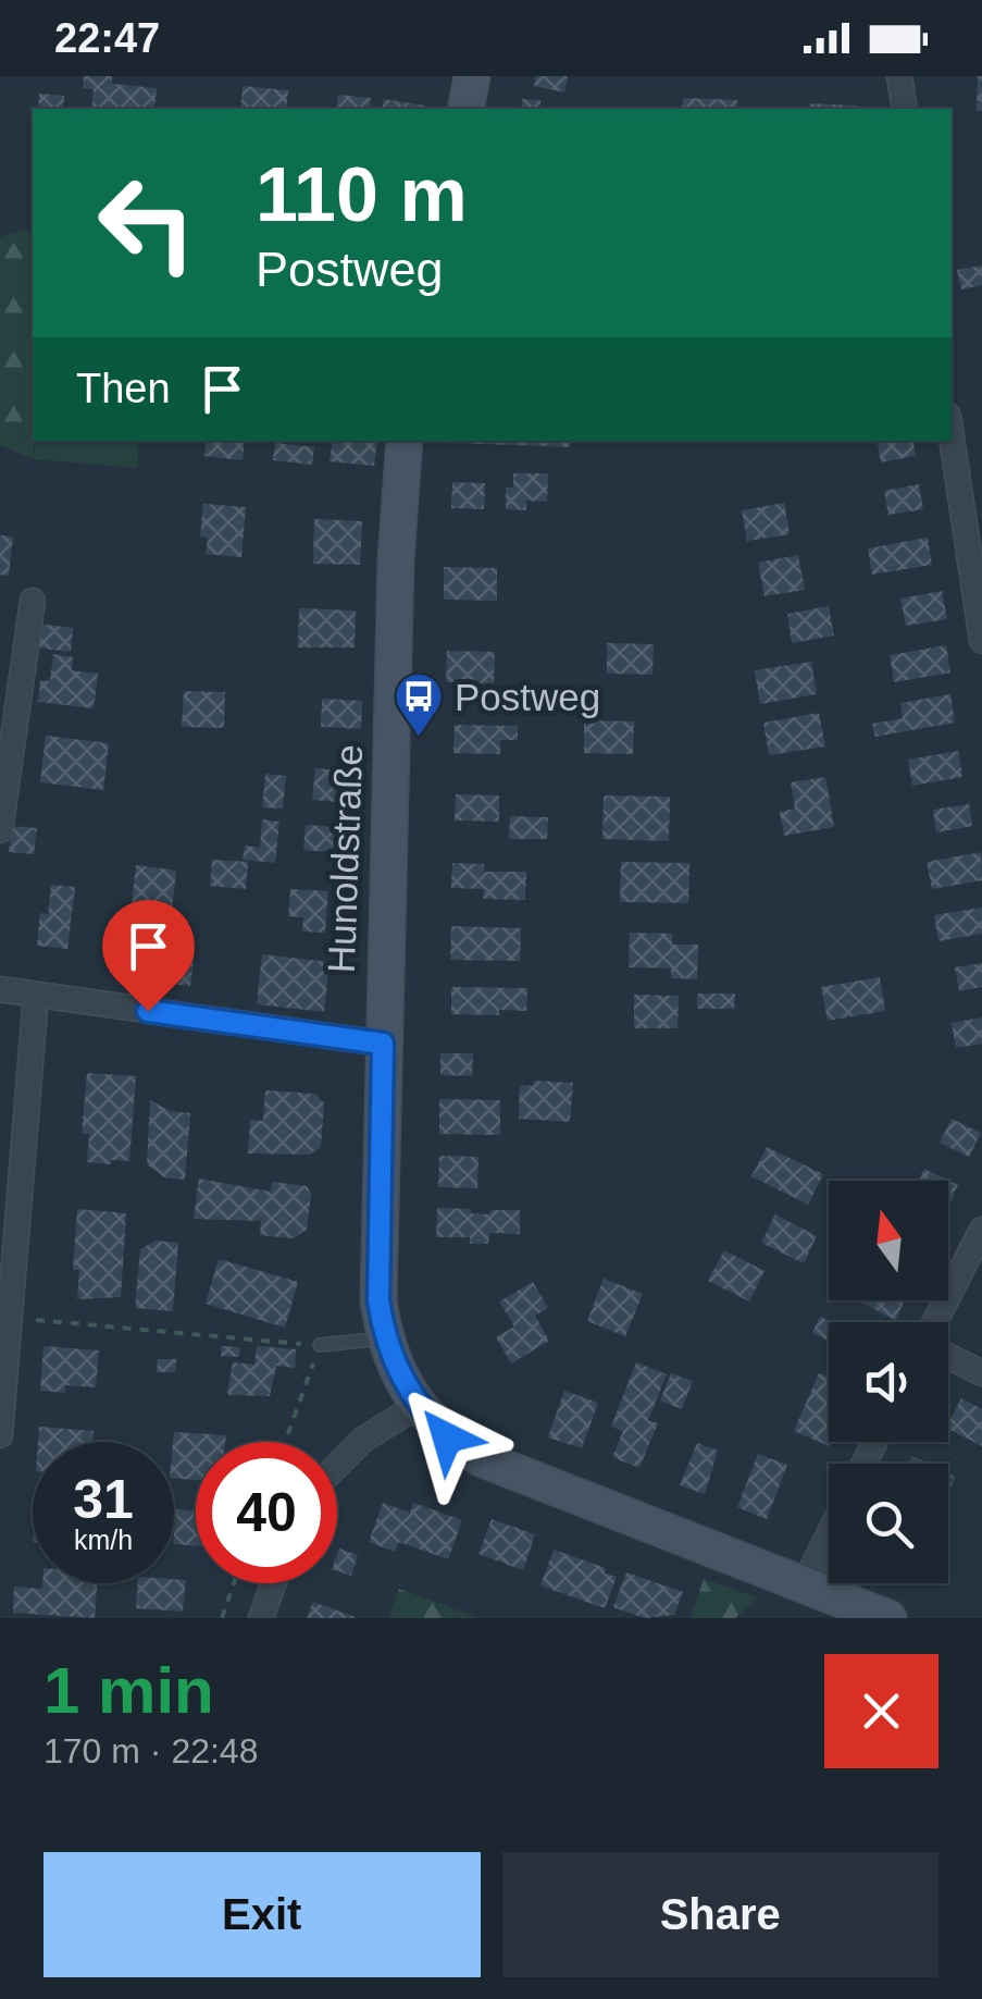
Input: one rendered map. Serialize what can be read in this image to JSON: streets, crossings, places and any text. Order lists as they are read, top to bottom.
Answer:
{
  "streets": {
    "street": ["Hunoldstraße"]
  },
  "places": {
    "bus stop": ["Postweg"]
  },
  "north": "top",
  "page": {
    "status": "22:47",
    "turn": ["110 m", "Postweg"],
    "then": "Then",
    "speed": "31 km/h",
    "limit": "40",
    "heading": ["1 min", "170 m · 22:48"],
    "buttons": ["Exit", "Share"]
  }
}
